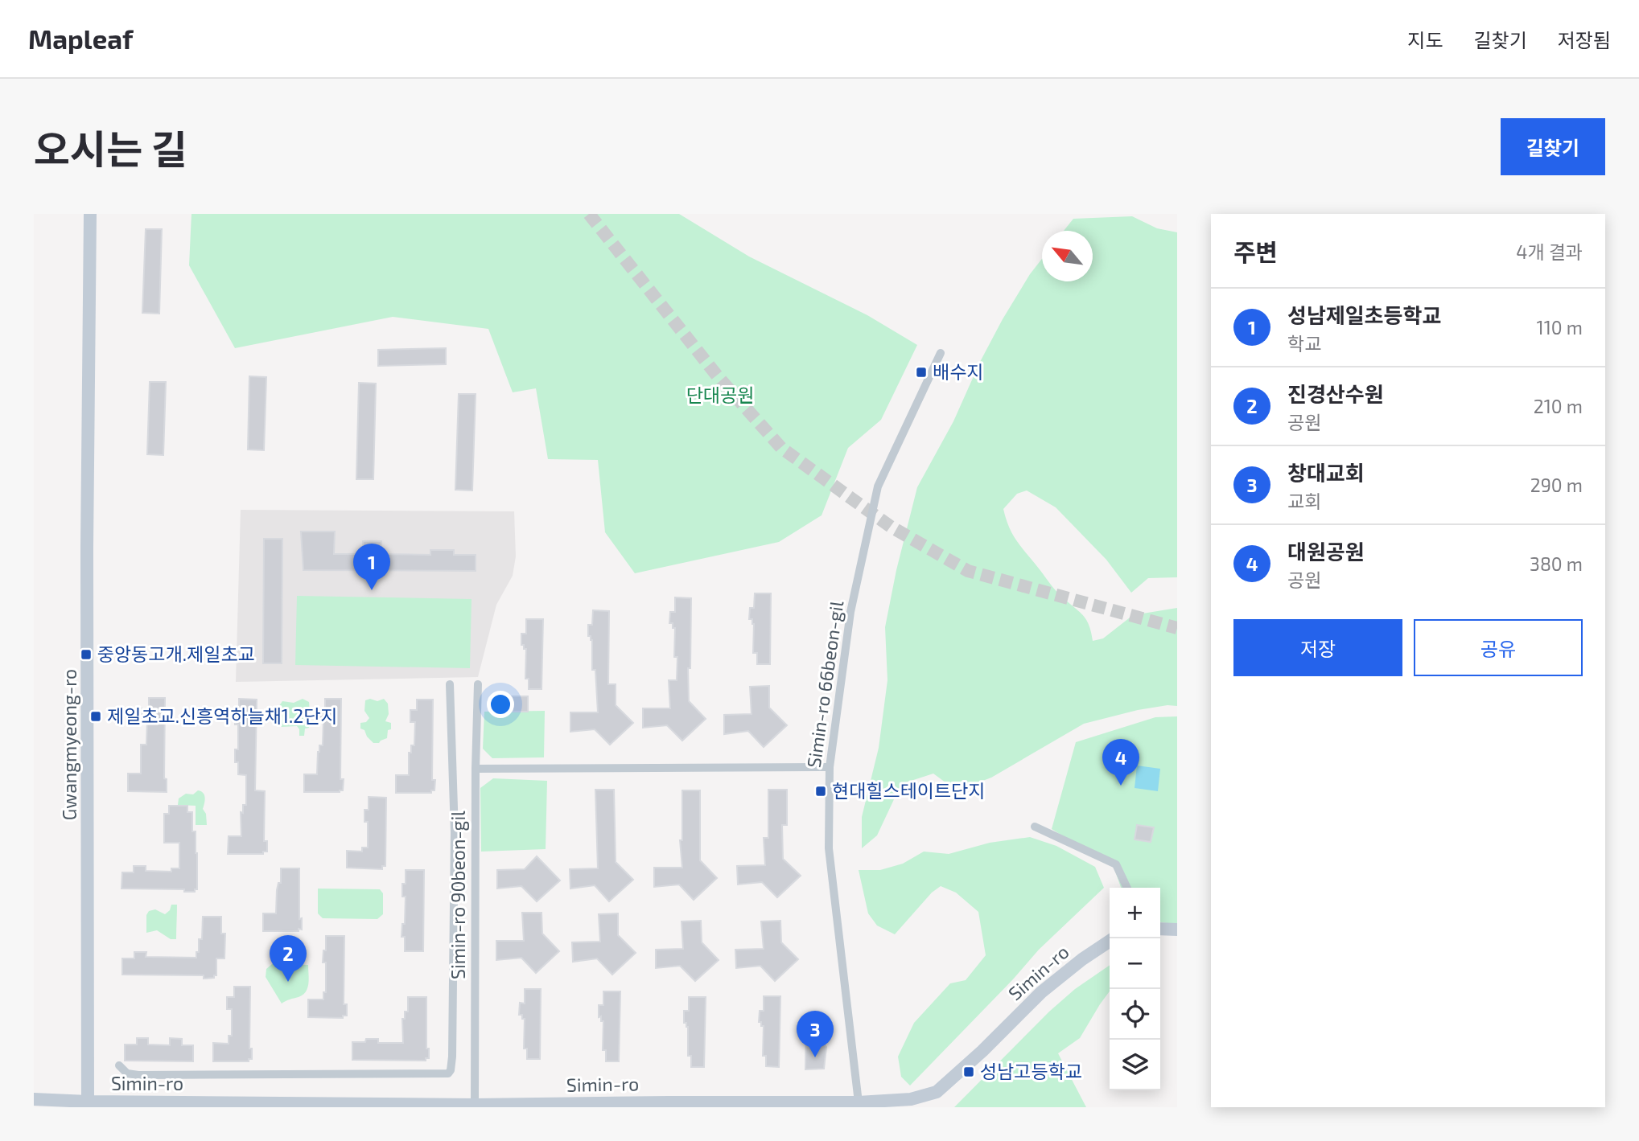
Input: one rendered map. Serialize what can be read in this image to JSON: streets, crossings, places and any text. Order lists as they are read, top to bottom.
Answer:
{
  "streets": {
    "main road": ["Gwangmyeong-ro", "Simin-ro"],
    "street": ["Simin-ro 66beon-gil", "Simin-ro 90beon-gil"]
  },
  "crossings": [
    ["Simin-ro 66beon-gil", "Simin-ro"],
    ["Gwangmyeong-ro", "Simin-ro"],
    ["Simin-ro 90beon-gil", "Simin-ro"]
  ],
  "parks": ["단대공원"],
  "places": {
    "transit": [
      "배수지",
      "중앙동고개.제일초교",
      "제일초교.신흥역하늘채1.2단지",
      "현대힐스테이트단지",
      "성남고등학교"
    ]
  },
  "north": "top left",
  "page": {
    "header": "Mapleaf",
    "nav": ["지도", "길찾기", "저장됨"],
    "title": "오시는 길",
    "buttons": [
      "길찾기",
      ["저장", "공유"]
    ],
    "heading": ["주변", "4개 결과"],
    "list": [
      {
        "mark": "1",
        "name": "성남제일초등학교",
        "note": "학교",
        "value": "110 m"
      },
      {
        "mark": "2",
        "name": "진경산수원",
        "note": "공원",
        "value": "210 m"
      },
      {
        "mark": "3",
        "name": "창대교회",
        "note": "교회",
        "value": "290 m"
      },
      {
        "mark": "4",
        "name": "대원공원",
        "note": "공원",
        "value": "380 m"
      }
    ],
    "pins": [
      "1",
      "4",
      "2",
      "3"
    ],
    "map_buttons": ["+", "−"]
  }
}
